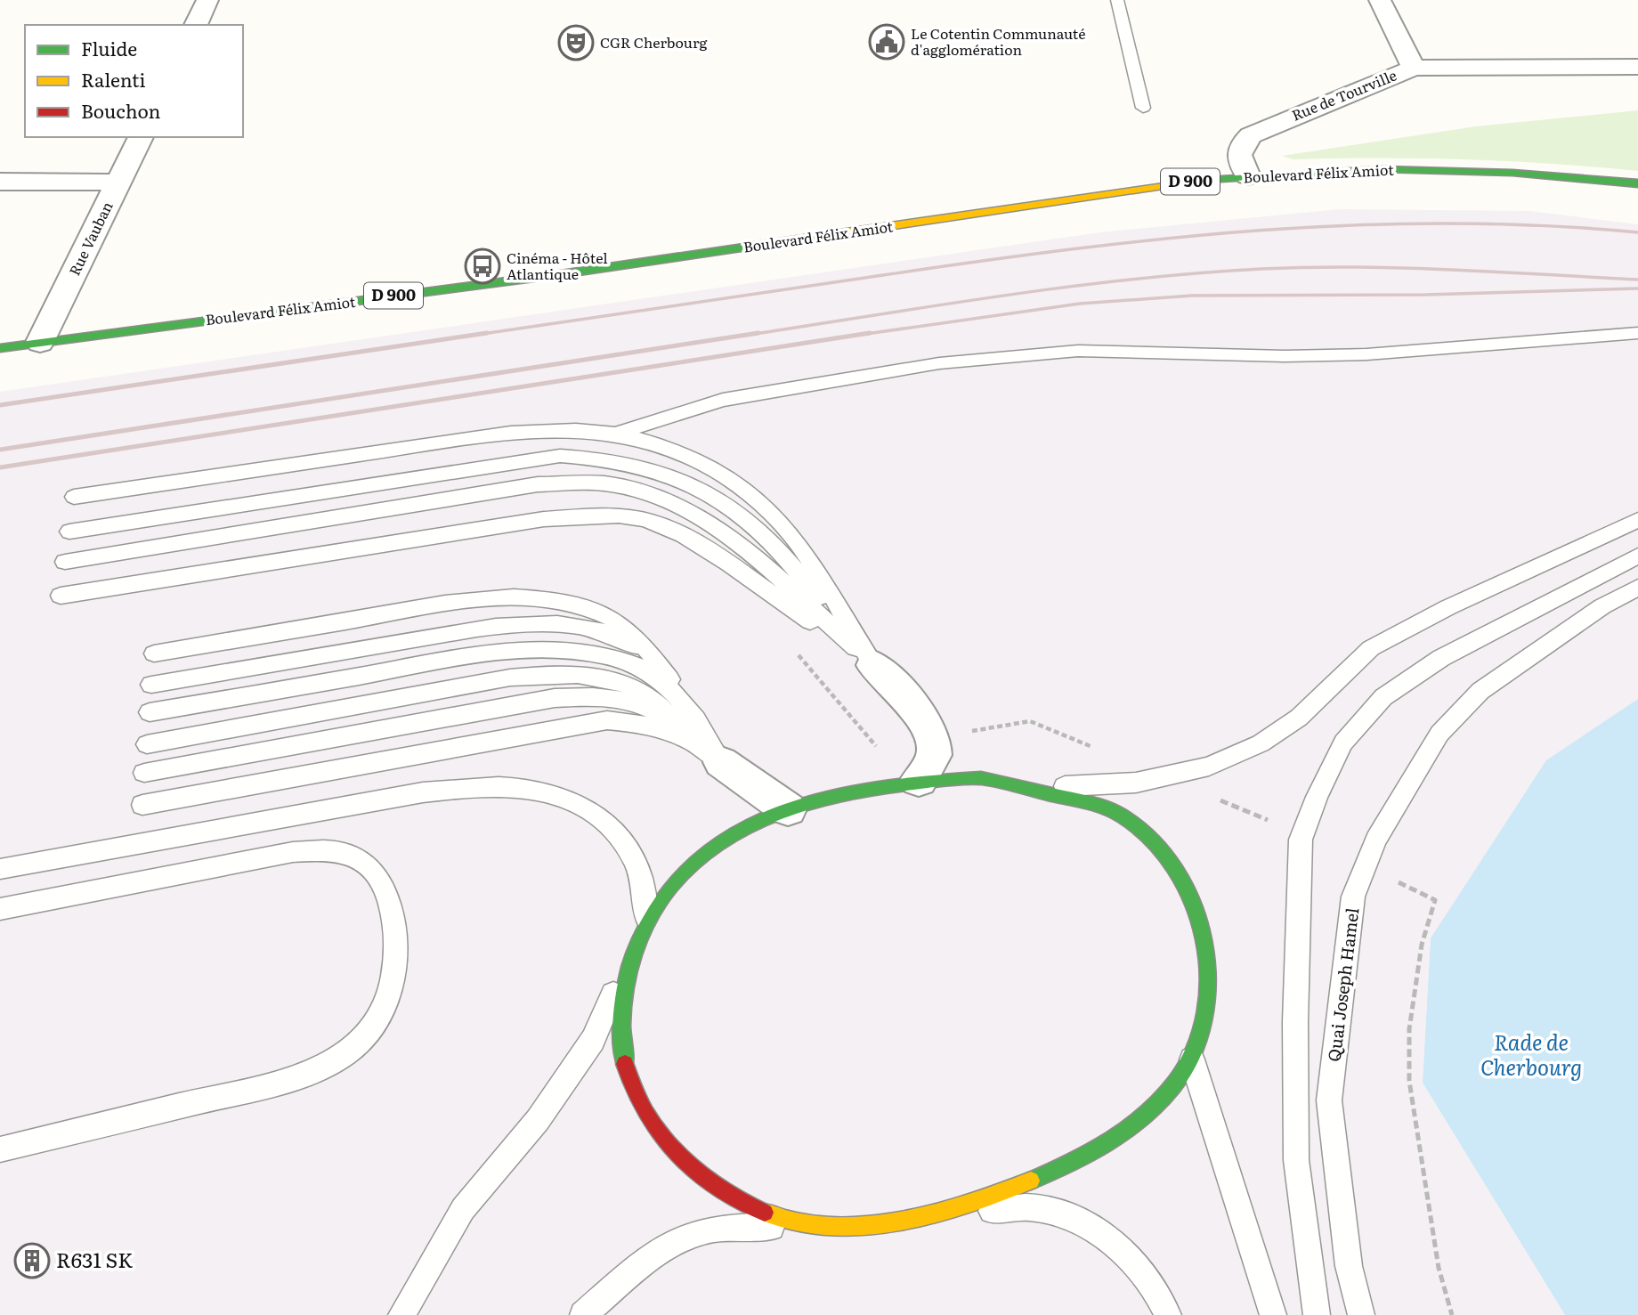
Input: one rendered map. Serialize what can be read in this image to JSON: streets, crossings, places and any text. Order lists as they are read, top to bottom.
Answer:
{
  "streets": {
    "main road": ["Boulevard Félix Amiot", "D 900"],
    "street": ["Rue de Tourville", "Rue Vauban"],
    "lane": ["Quai Joseph Hamel"]
  },
  "crossings": [
    ["Rue de Tourville", "Boulevard Félix Amiot"],
    ["Boulevard Félix Amiot", "Rue Vauban"]
  ],
  "water": ["Rade de Cherbourg"],
  "places": {
    "public building": ["Le Cotentin Communauté d'agglomération"],
    "theatre": ["CGR Cherbourg"],
    "bus stop": ["Cinéma - Hôtel Atlantique"],
    "building": ["R631 SK"]
  },
  "legend": ["Fluide", "Ralenti", "Bouchon"]
}
